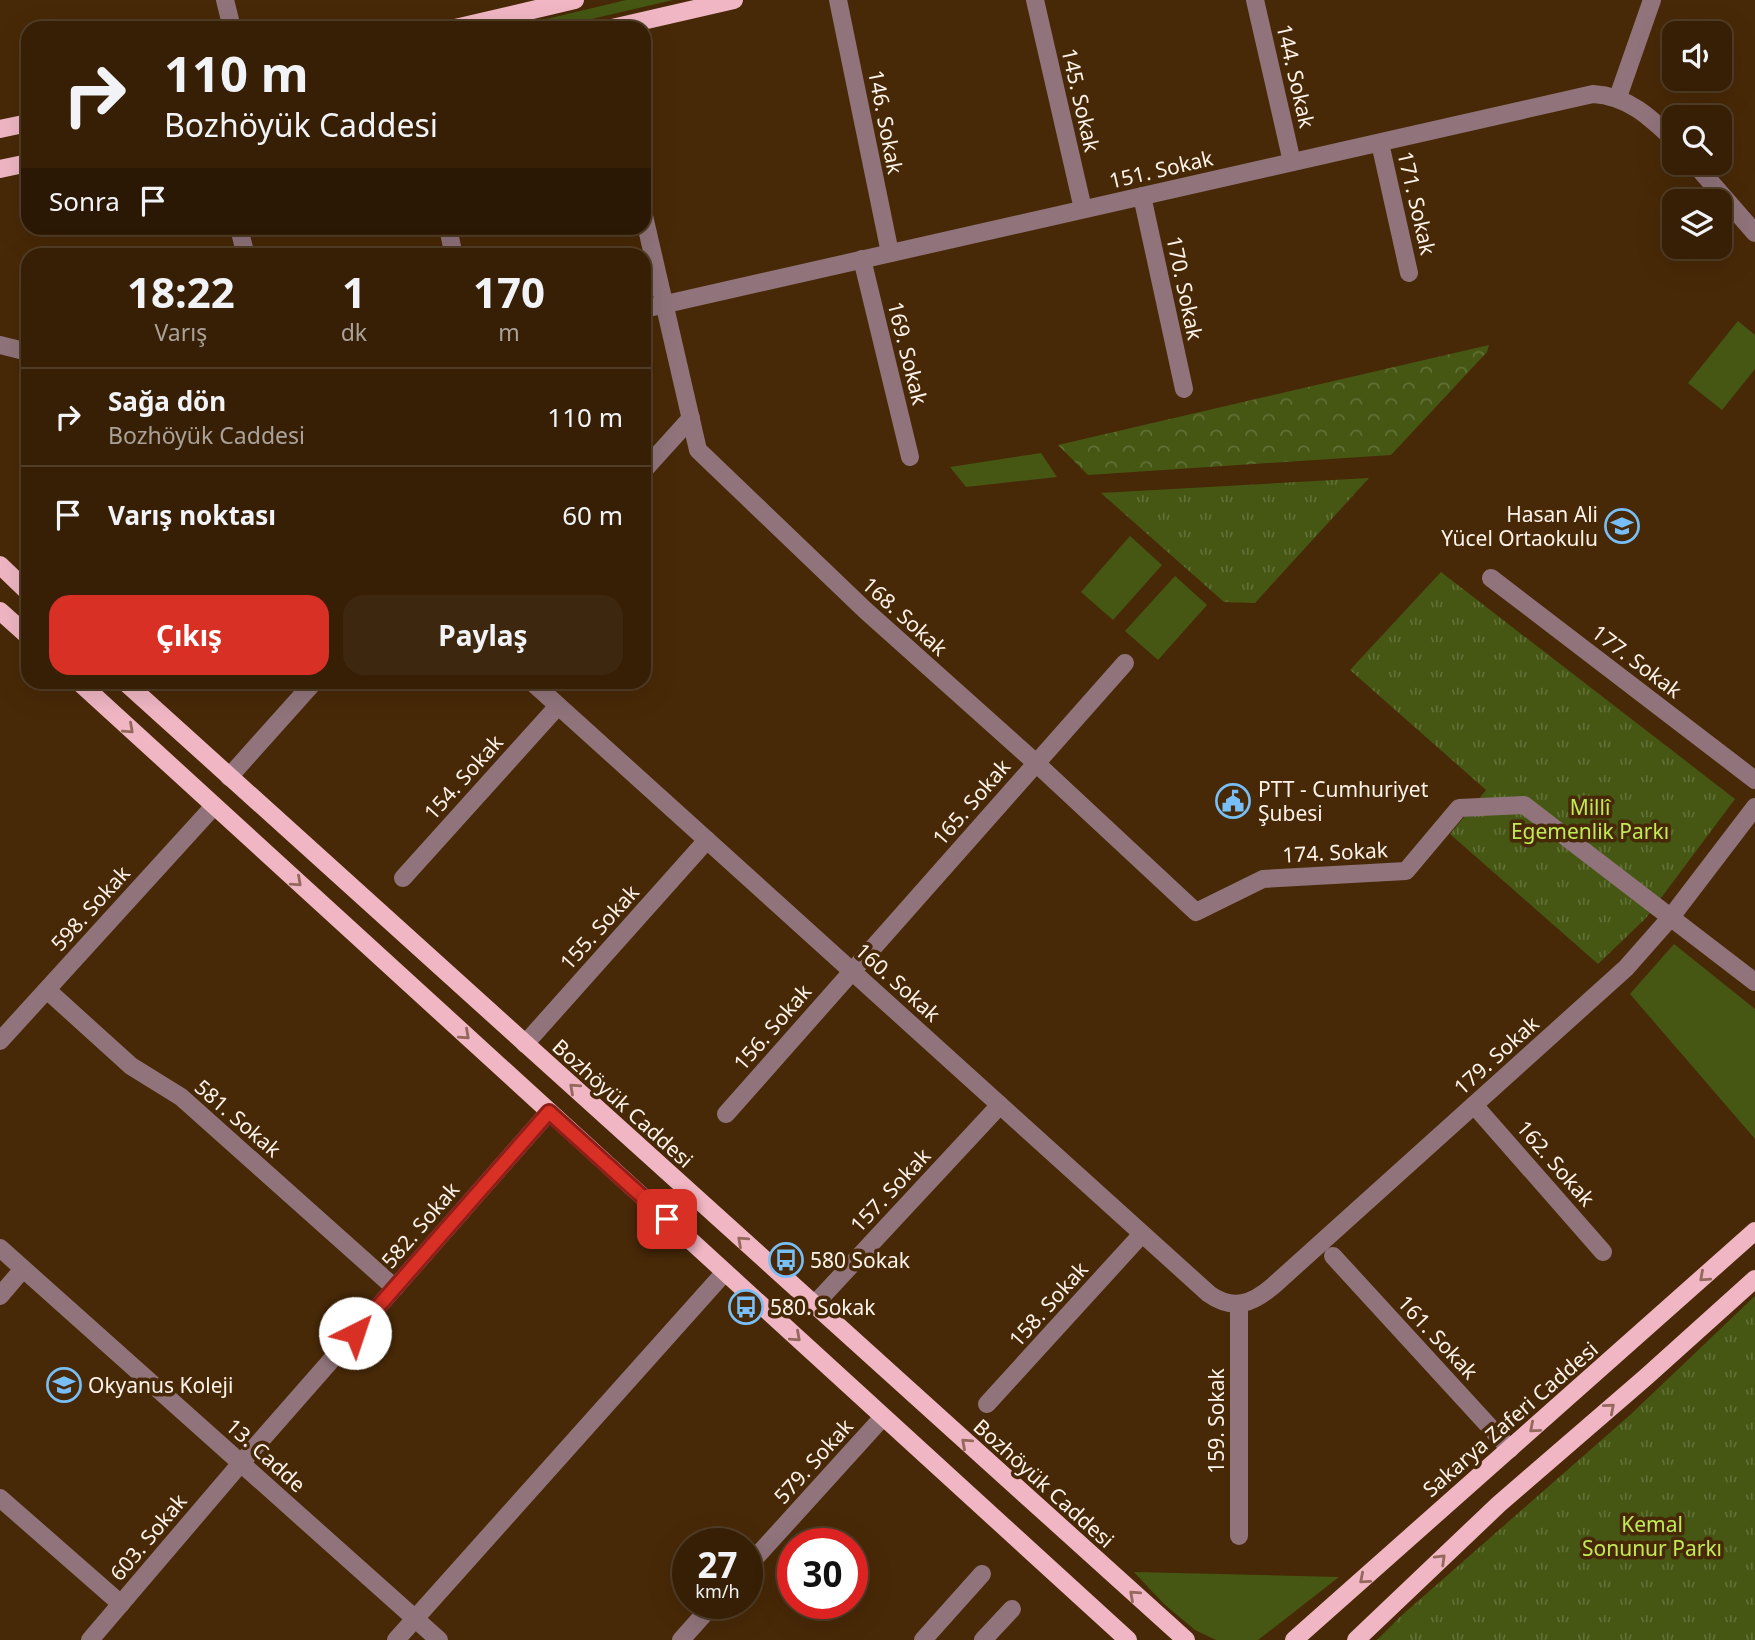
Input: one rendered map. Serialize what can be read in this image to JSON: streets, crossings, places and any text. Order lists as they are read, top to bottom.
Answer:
{
  "streets": {
    "main road": ["Bozhöyük Caddesi", "Sakarya Zaferi Caddesi"],
    "street": [
      "144. Sokak",
      "145. Sokak",
      "146. Sokak",
      "151. Sokak",
      "171. Sokak",
      "170. Sokak",
      "169. Sokak",
      "168. Sokak",
      "177. Sokak",
      "154. Sokak",
      "165. Sokak",
      "174. Sokak",
      "598. Sokak",
      "155. Sokak",
      "160. Sokak",
      "156. Sokak",
      "179. Sokak",
      "581. Sokak",
      "162. Sokak",
      "157. Sokak",
      "582. Sokak",
      "158. Sokak",
      "161. Sokak",
      "159. Sokak",
      "13. Cadde",
      "579. Sokak",
      "603. Sokak"
    ]
  },
  "crossings": [
    ["144. Sokak", "151. Sokak"],
    ["145. Sokak", "151. Sokak"],
    ["146. Sokak", "151. Sokak"],
    ["151. Sokak", "171. Sokak"],
    ["151. Sokak", "170. Sokak"],
    ["151. Sokak", "169. Sokak"],
    ["151. Sokak", "168. Sokak"],
    ["168. Sokak", "165. Sokak"],
    ["168. Sokak", "174. Sokak"],
    ["154. Sokak", "160. Sokak"],
    ["165. Sokak", "160. Sokak"],
    ["165. Sokak", "156. Sokak"],
    ["174. Sokak", "179. Sokak"],
    ["598. Sokak", "581. Sokak"],
    ["155. Sokak", "160. Sokak"],
    ["155. Sokak", "Bozhöyük Caddesi"],
    ["160. Sokak", "156. Sokak"],
    ["160. Sokak", "179. Sokak"],
    ["160. Sokak", "157. Sokak"],
    ["160. Sokak", "158. Sokak"],
    ["160. Sokak", "159. Sokak"],
    ["179. Sokak", "162. Sokak"],
    ["179. Sokak", "159. Sokak"],
    ["Bozhöyük Caddesi", "157. Sokak"],
    ["581. Sokak", "582. Sokak"],
    ["582. Sokak", "13. Cadde"],
    ["582. Sokak", "603. Sokak"],
    ["161. Sokak", "Sakarya Zaferi Caddesi"],
    ["13. Cadde", "603. Sokak"]
  ],
  "parks": ["Millî Egemenlik Parkı", "Kemal Sonunur Parkı"],
  "places": {
    "school or university": ["Hasan Ali Yücel Ortaokulu", "Okyanus Koleji"],
    "public building": ["PTT - Cumhuriyet Şubesi"],
    "bus stop": ["580 Sokak", "580. Sokak"]
  },
  "page": {
    "turn": ["110 m", "Bozhöyük Caddesi"],
    "then": "Sonra",
    "eta": [
      "18:22",
      "Varış",
      "1",
      "dk",
      "170",
      "m"
    ],
    "list": [
      {
        "name": "Sağa dön",
        "note": "Bozhöyük Caddesi",
        "value": "110 m"
      },
      {
        "name": "Varış noktası",
        "value": "60 m"
      }
    ],
    "buttons": ["Çıkış", "Paylaş"],
    "speed": "27 km/h",
    "limit": "30"
  }
}
